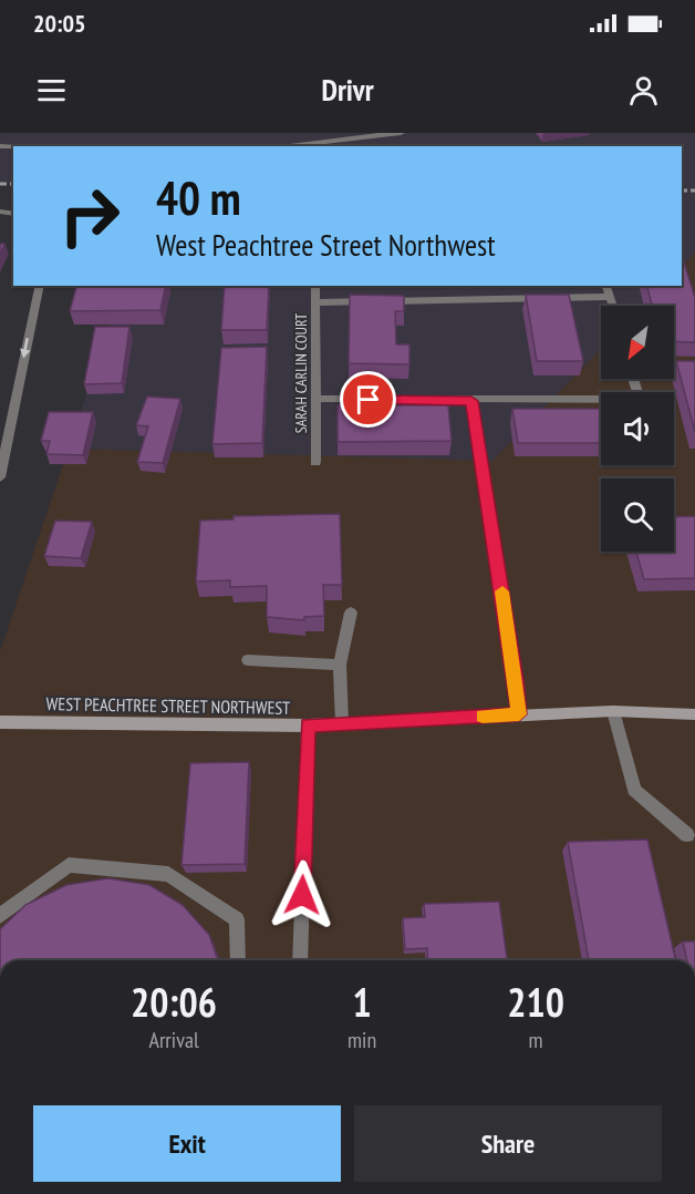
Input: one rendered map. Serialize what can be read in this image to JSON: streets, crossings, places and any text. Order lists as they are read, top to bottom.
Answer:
{
  "streets": {
    "street": ["SARAH CARLIN COURT", "WEST PEACHTREE STREET NORTHWEST"]
  },
  "north": "bottom left",
  "page": {
    "status": "20:05",
    "header": "Drivr",
    "turn": ["40 m", "West Peachtree Street Northwest"],
    "eta": [
      "20:06",
      "Arrival",
      "1",
      "min",
      "210",
      "m"
    ],
    "buttons": ["Exit", "Share"]
  }
}
